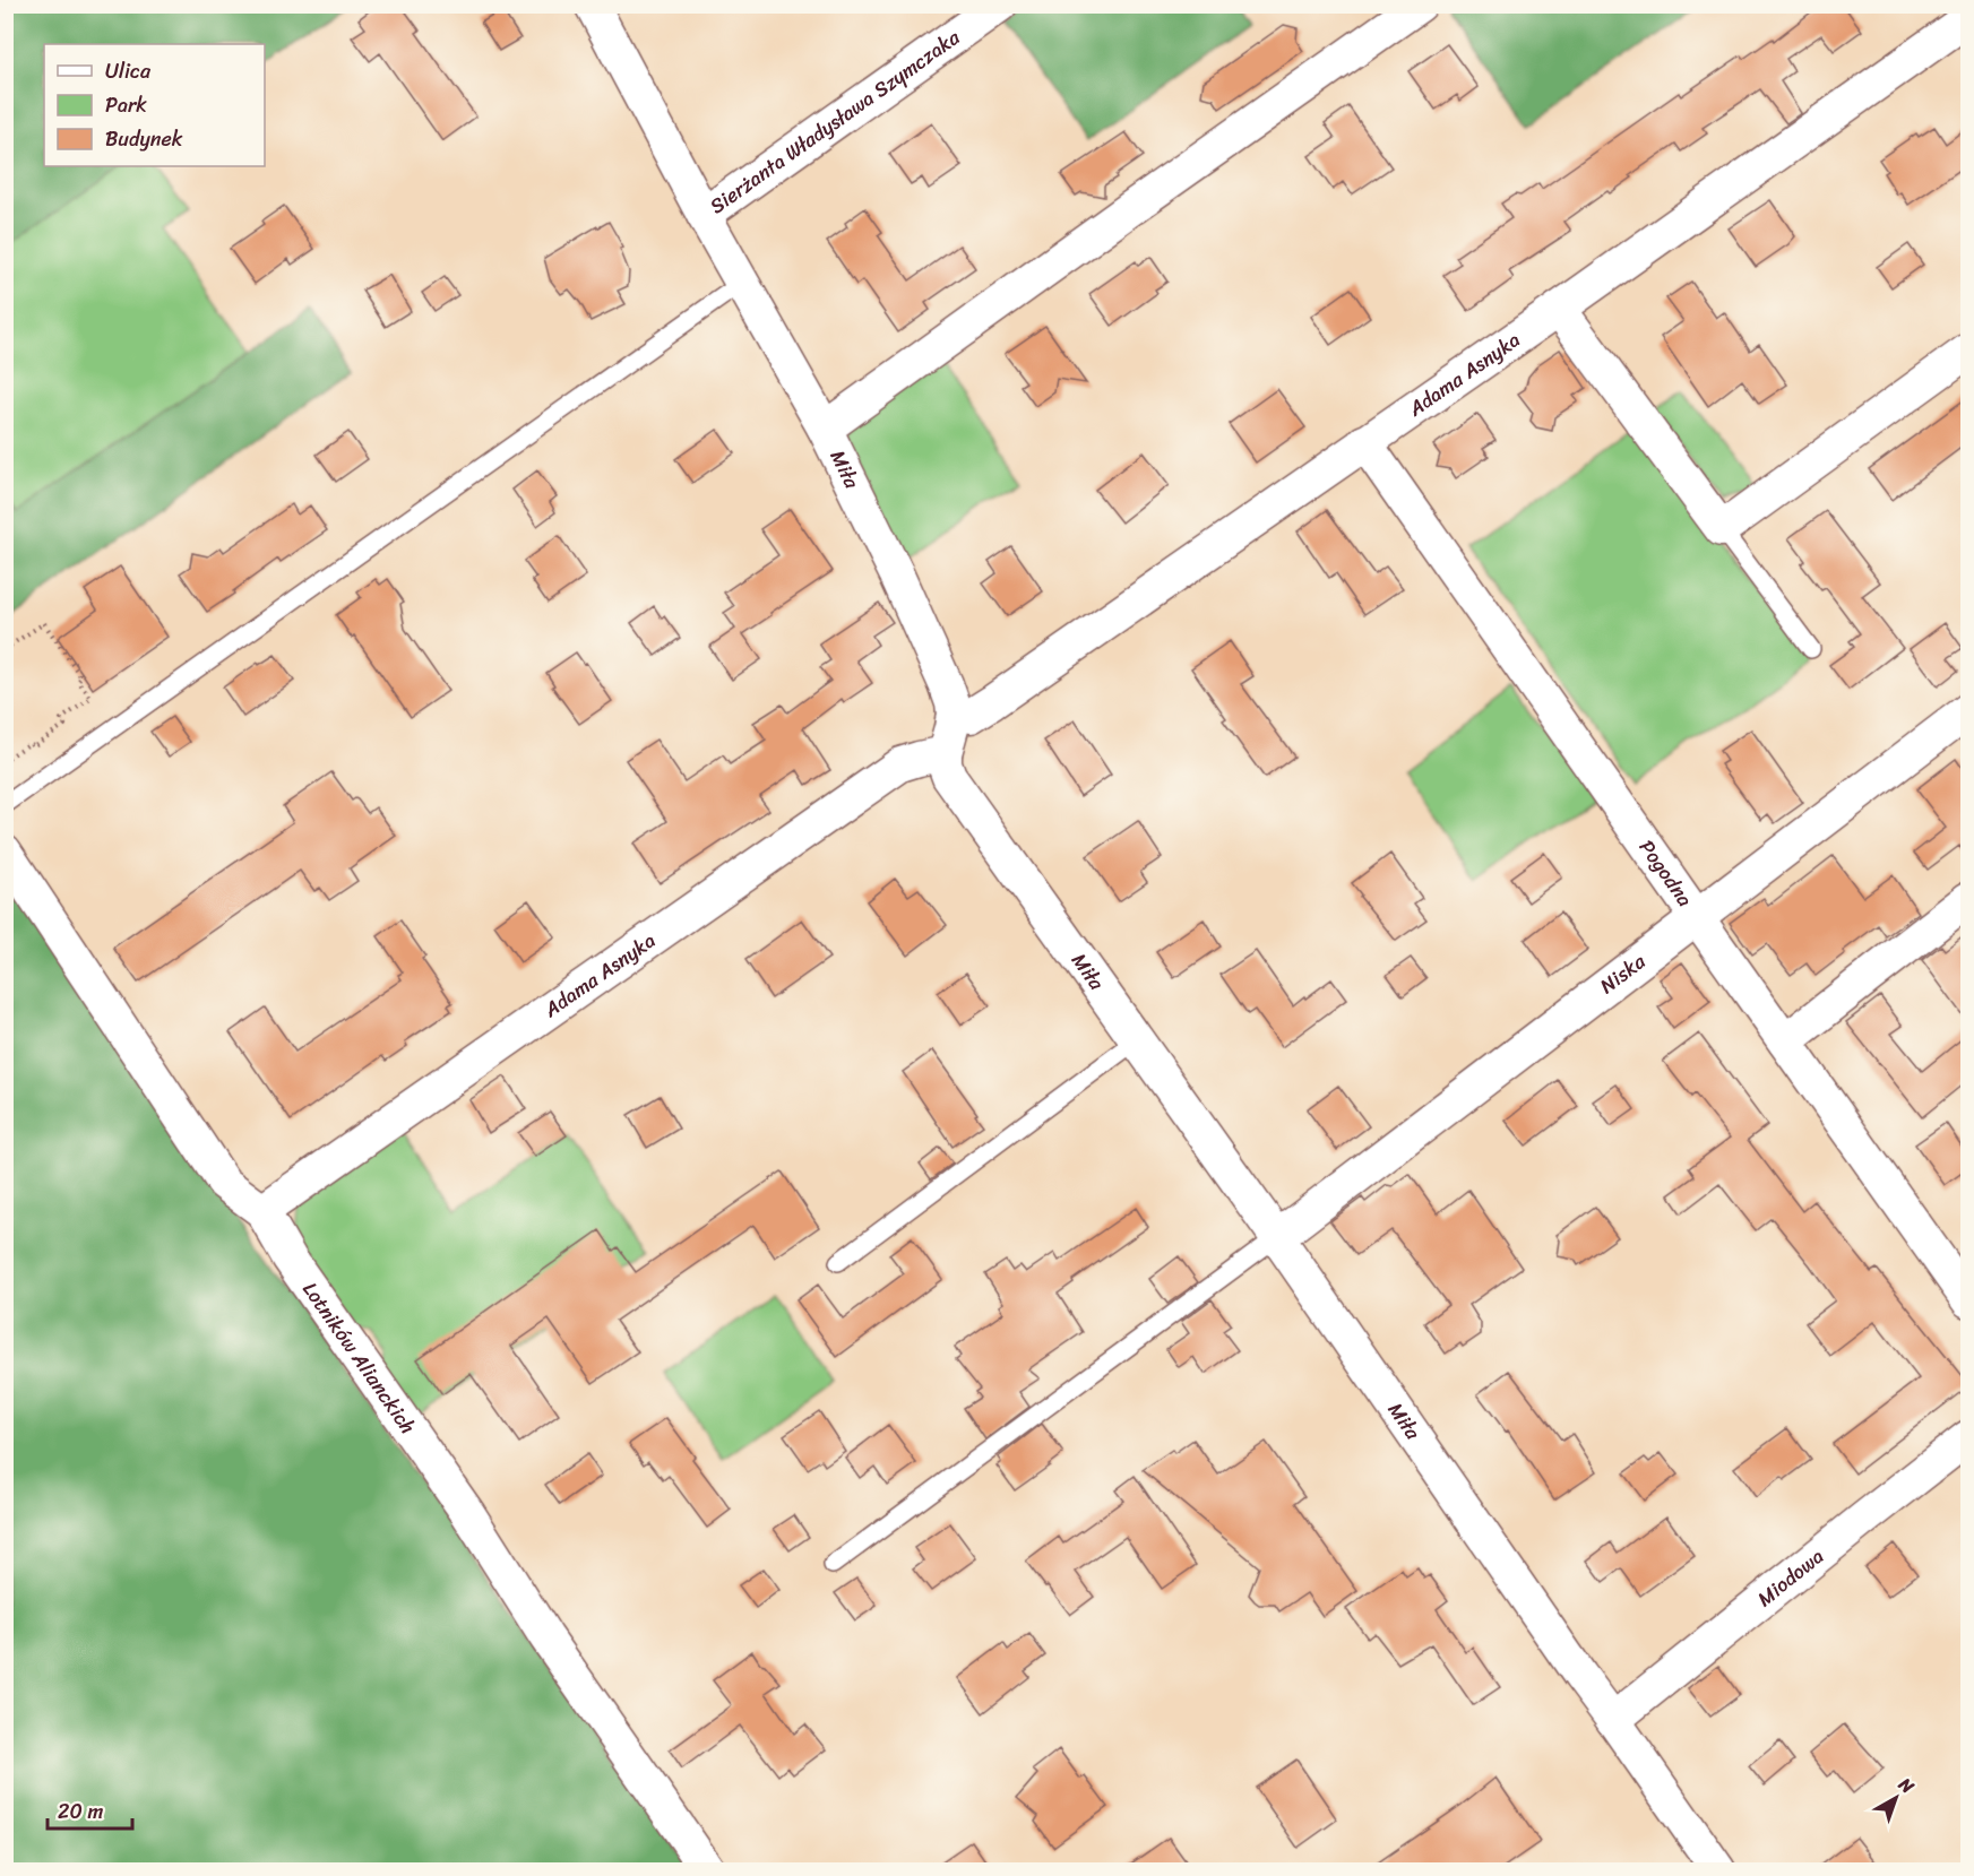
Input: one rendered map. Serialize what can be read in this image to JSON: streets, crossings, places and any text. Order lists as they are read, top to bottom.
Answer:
{
  "streets": {
    "street": [
      "Sierżanta Władysława Szymczaka",
      "Adama Asnyka",
      "Miła",
      "Pogodna",
      "Niska",
      "Lotników Alianckich",
      "Miodowa"
    ]
  },
  "crossings": [
    ["Sierżanta Władysława Szymczaka", "Miła"],
    ["Adama Asnyka", "Miła"],
    ["Adama Asnyka", "Pogodna"],
    ["Adama Asnyka", "Lotników Alianckich"],
    ["Miła", "Niska"],
    ["Miła", "Miodowa"],
    ["Pogodna", "Niska"]
  ],
  "legend": ["Ulica", "Park", "Budynek"],
  "scale_bar": "20 m",
  "north": "top right"
}
